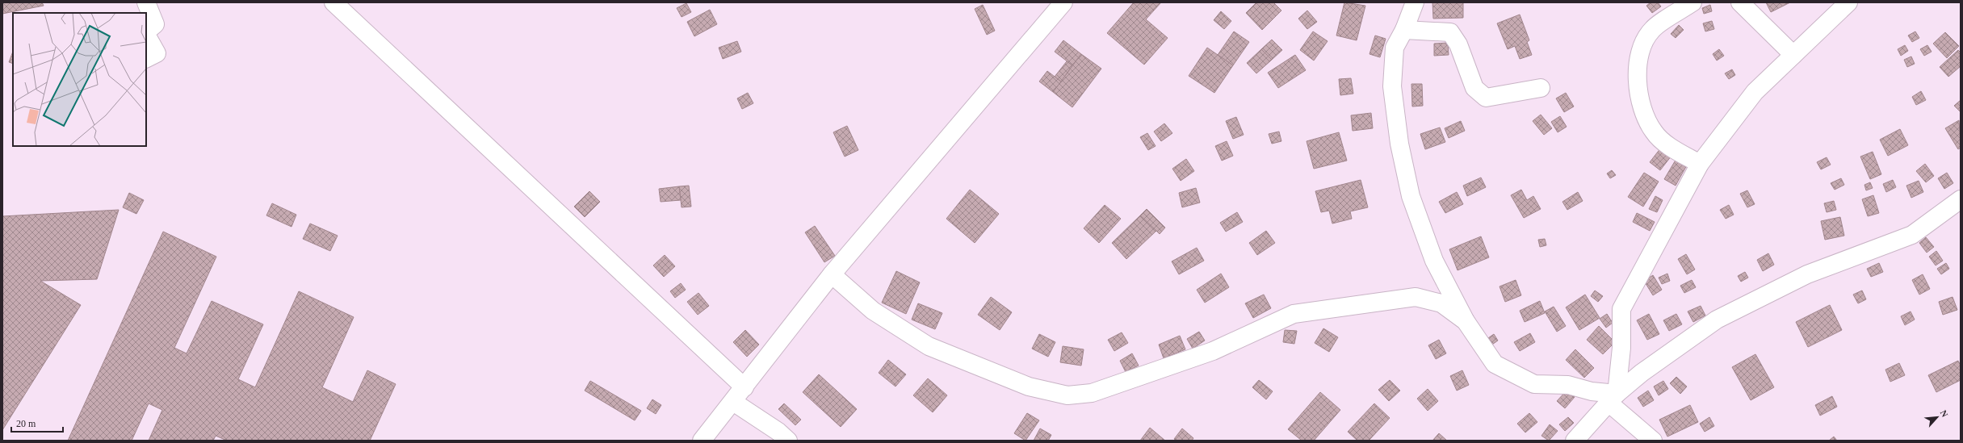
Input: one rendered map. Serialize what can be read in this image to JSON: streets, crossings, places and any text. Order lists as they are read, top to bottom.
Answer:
{
  "scale_bar": "20 m",
  "north": "top right"
}
